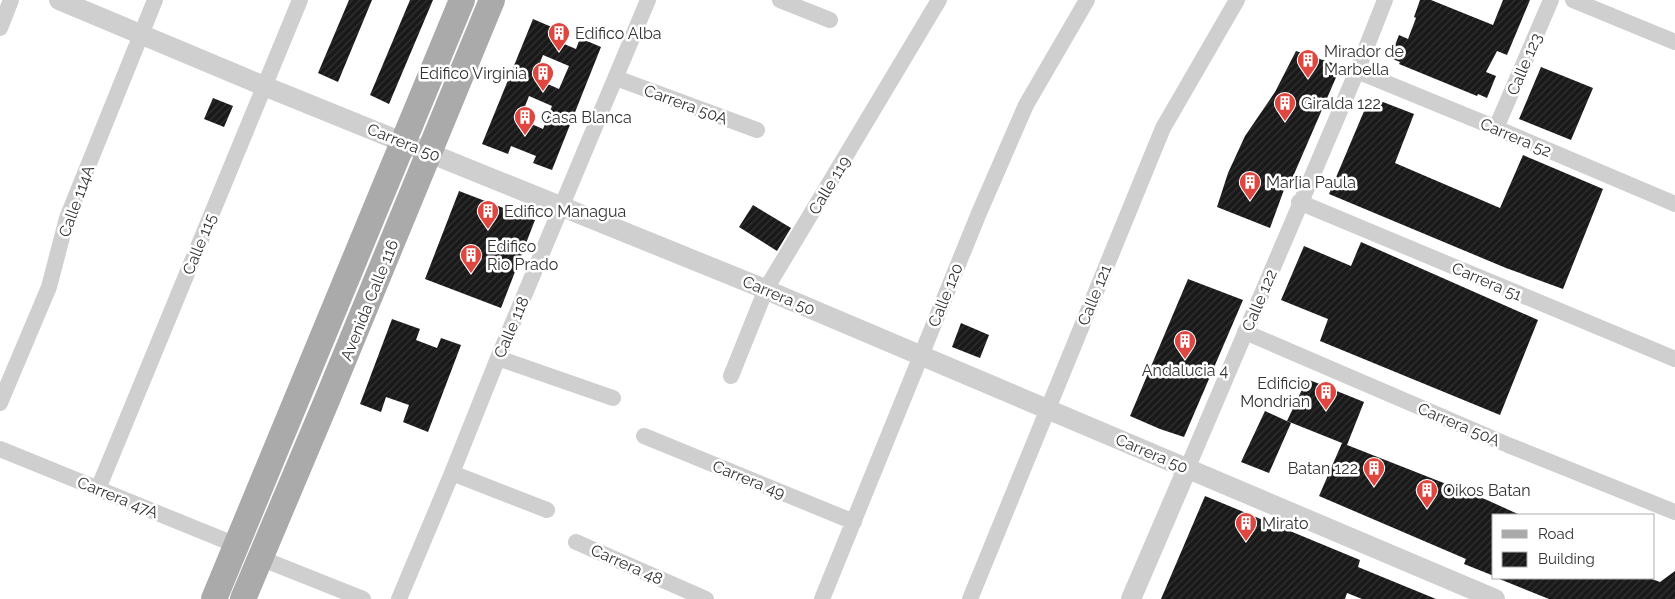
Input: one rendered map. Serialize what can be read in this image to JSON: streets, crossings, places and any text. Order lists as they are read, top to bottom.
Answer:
{
  "streets": {
    "main road": ["Avenida Calle 116"],
    "street": [
      "Calle 123",
      "Carrera 50A",
      "Carrera 52",
      "Carrera 50",
      "Calle 119",
      "Calle 114A",
      "Calle 115",
      "Carrera 51",
      "Calle 120",
      "Calle 121",
      "Calle 122",
      "Calle 118",
      "Carrera 49",
      "Carrera 47A",
      "Carrera 48"
    ]
  },
  "crossings": [
    ["Calle 123", "Carrera 52"],
    ["Carrera 50A", "Calle 122"],
    ["Carrera 50A", "Calle 118"],
    ["Carrera 52", "Calle 122"],
    ["Carrera 50", "Calle 119"],
    ["Carrera 50", "Calle 114A"],
    ["Carrera 50", "Calle 115"],
    ["Carrera 50", "Calle 120"],
    ["Carrera 50", "Calle 121"],
    ["Carrera 50", "Avenida Calle 116"],
    ["Carrera 50", "Calle 122"],
    ["Carrera 50", "Calle 118"],
    ["Calle 115", "Carrera 47A"],
    ["Carrera 51", "Calle 122"],
    ["Calle 120", "Carrera 49"],
    ["Avenida Calle 116", "Carrera 47A"]
  ],
  "places": {
    "building": [
      "Edifico Alba",
      "Mirador de Marbella",
      "Edifico Virginia",
      "Giralda 122",
      "Casa Blanca",
      "Mar[ia Paula",
      "Edifico Managua",
      "Edifico Rio Prado",
      "Andalucia 4",
      "Edificio Mondrian",
      "Batan 122",
      "Oikos Batan",
      "Mirato"
    ]
  },
  "legend": ["Road", "Building"]
}
